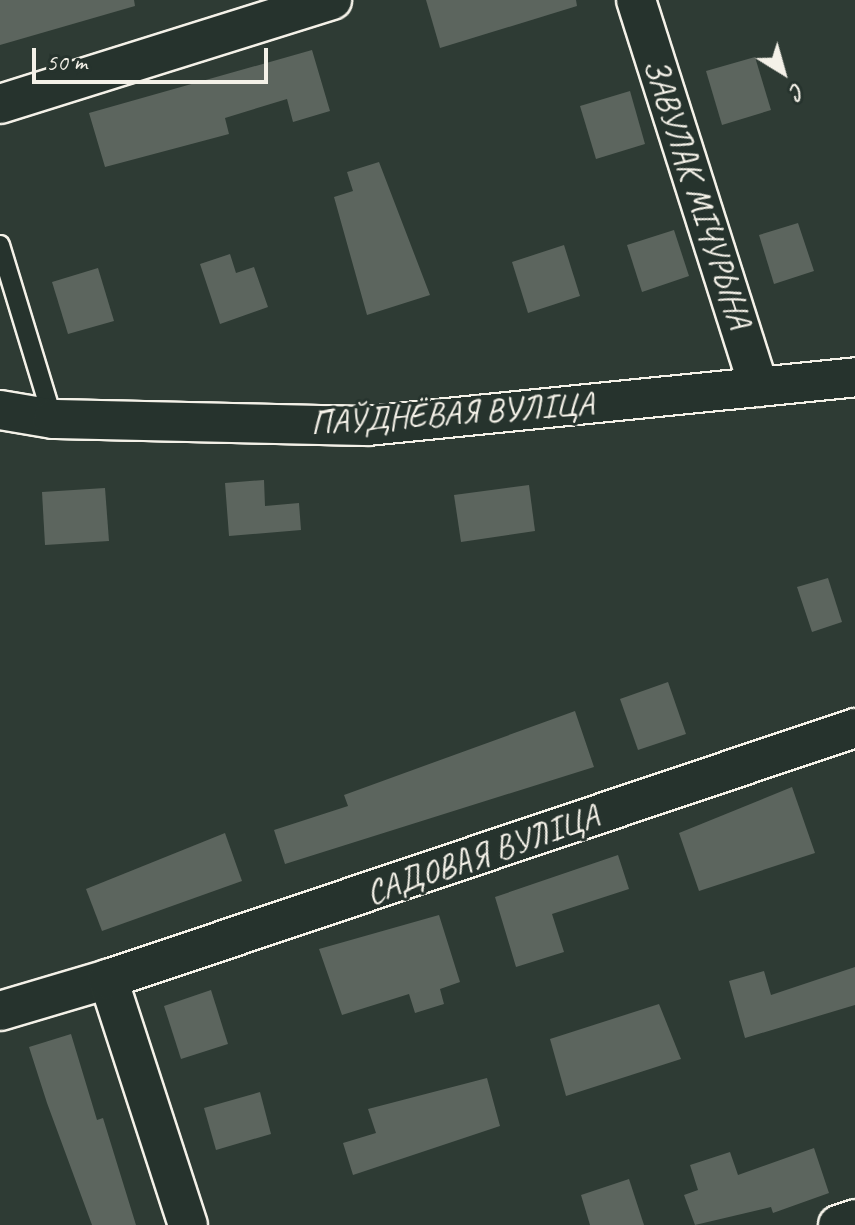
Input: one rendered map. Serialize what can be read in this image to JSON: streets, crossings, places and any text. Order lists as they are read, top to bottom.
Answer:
{
  "streets": {
    "street": ["ЗАВУЛАК МІЧУРЫНА", "ПАЎДНЁВАЯ ВУЛІЦА", "САДОВАЯ ВУЛІЦА"]
  },
  "crossings": [
    ["ЗАВУЛАК МІЧУРЫНА", "ПАЎДНЁВАЯ ВУЛІЦА"]
  ],
  "scale_bar": "50 m",
  "north": "bottom right"
}
